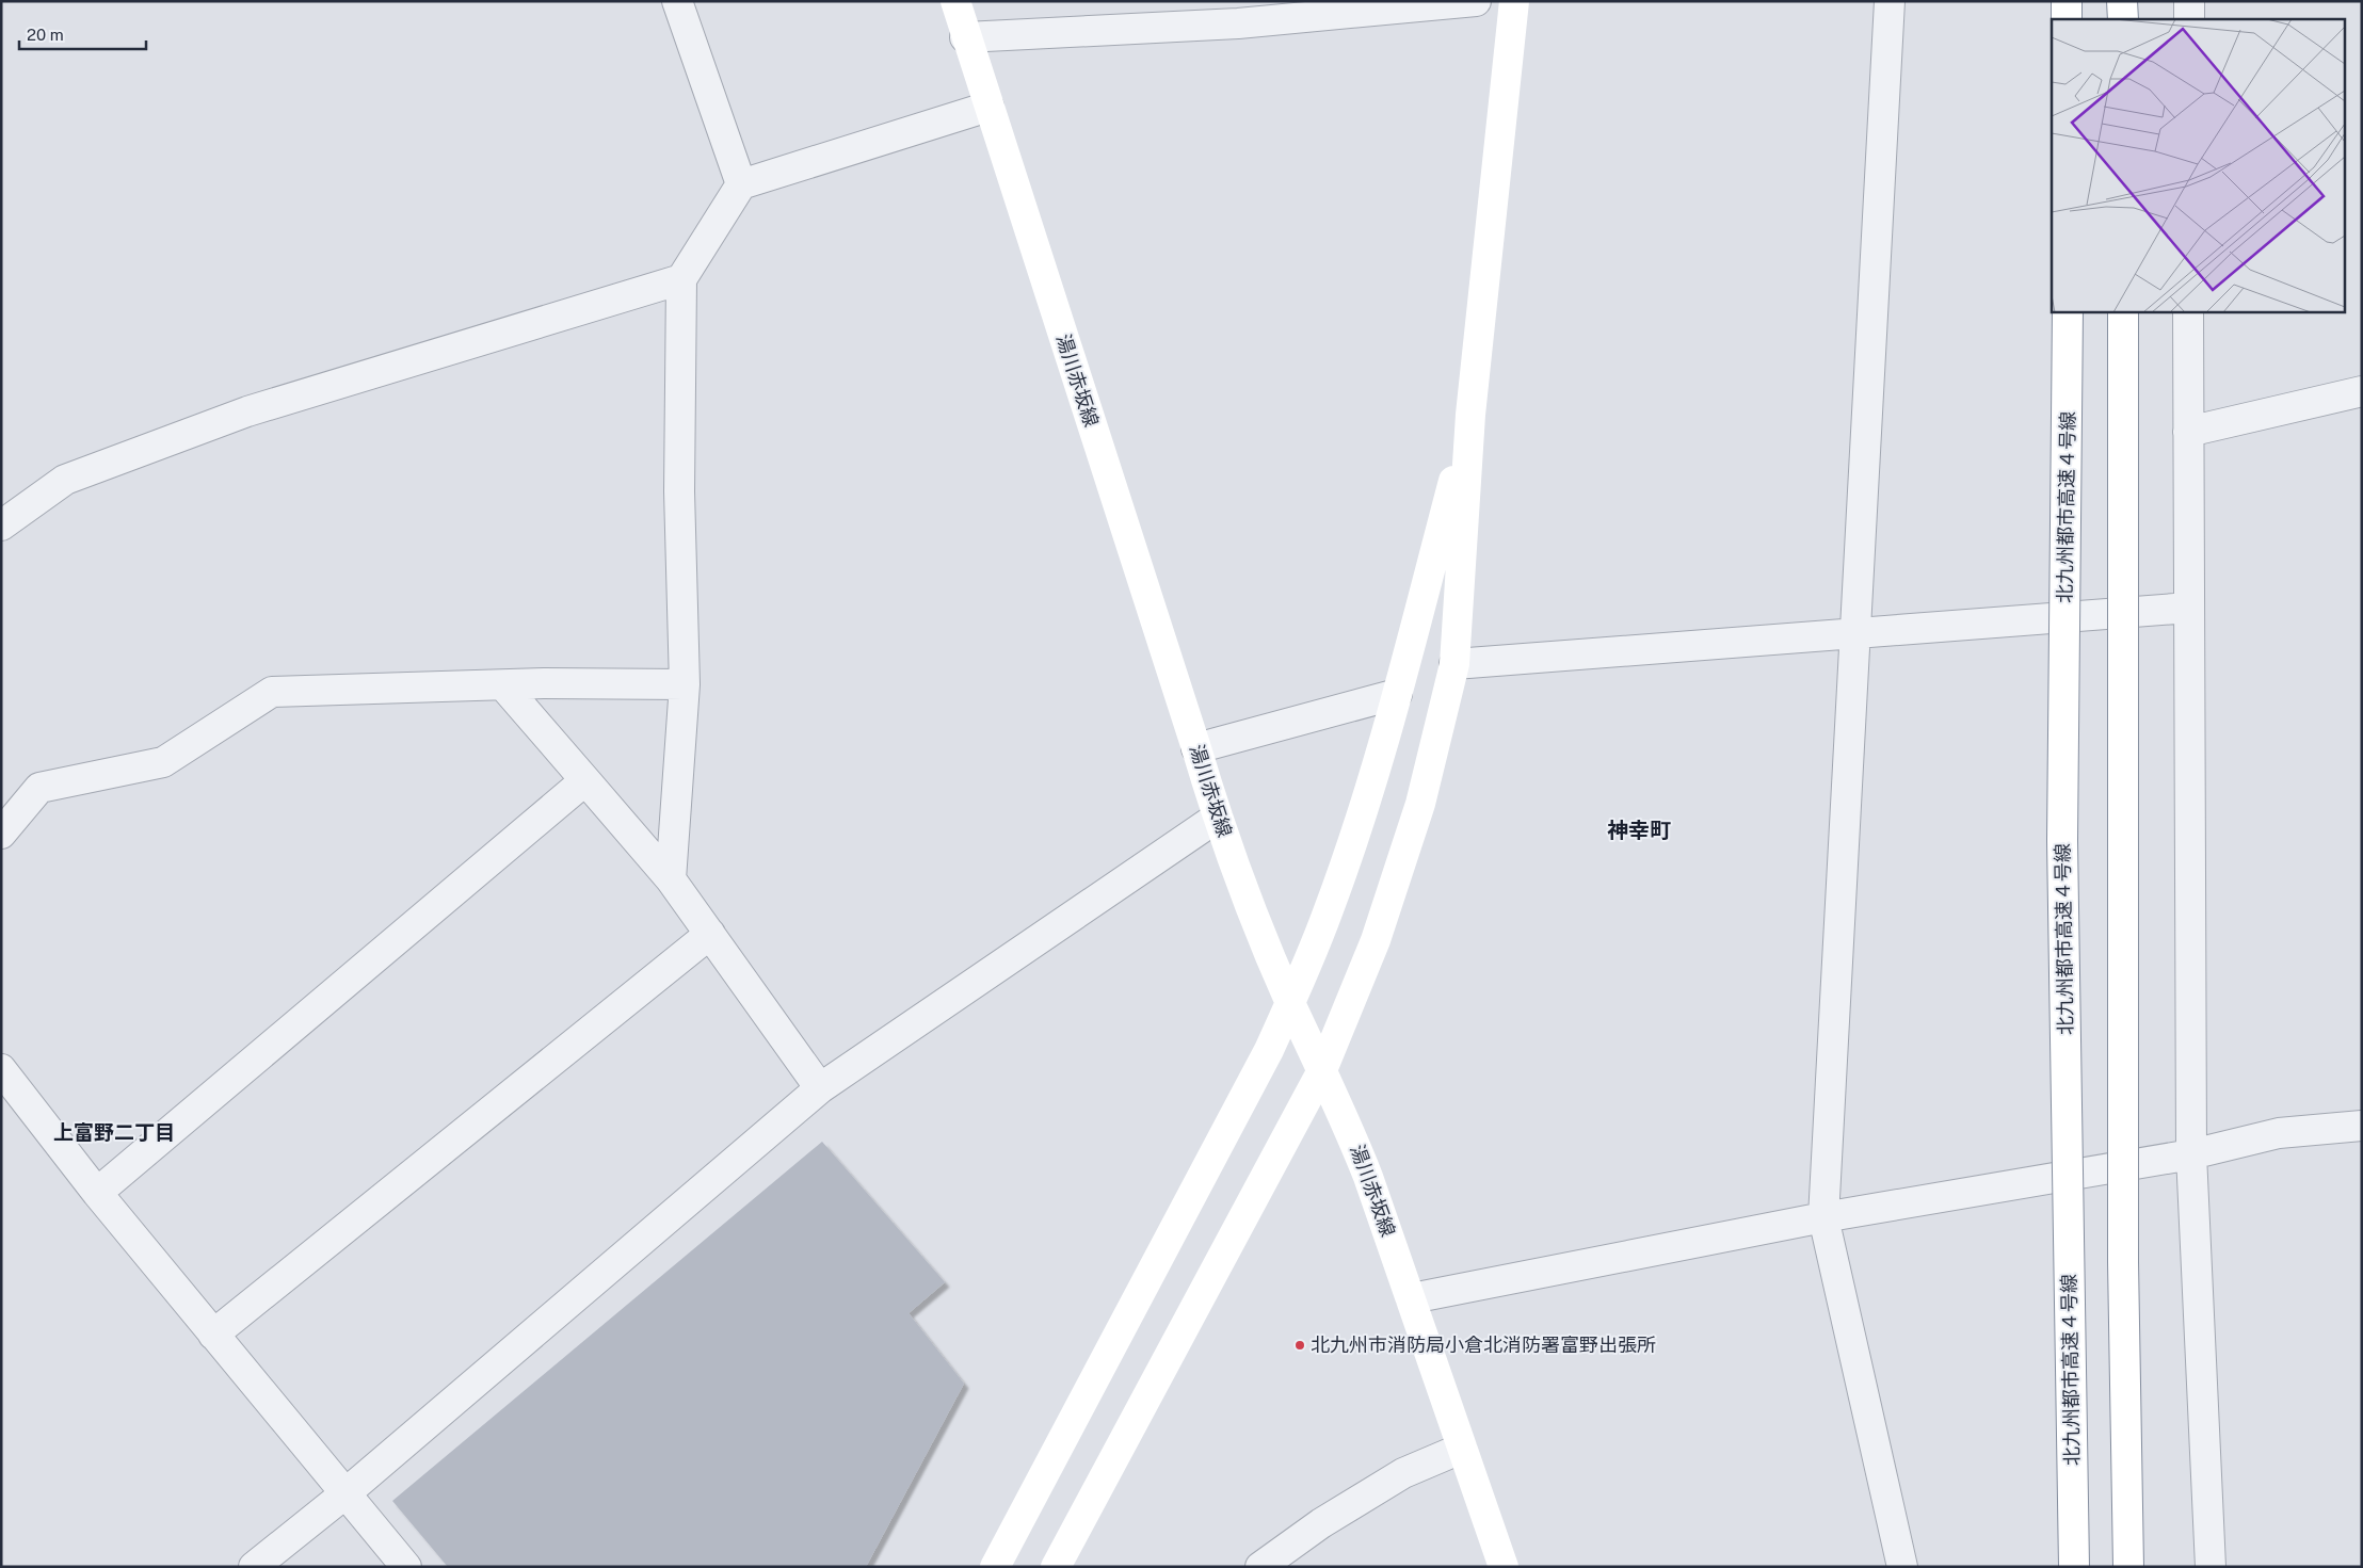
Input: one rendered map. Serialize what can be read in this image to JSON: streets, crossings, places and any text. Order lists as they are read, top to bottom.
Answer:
{
  "streets": {
    "main road": ["湯川赤坂線", "北九州都市高速４号線"]
  },
  "districts": ["神幸町", "上富野二丁目"],
  "places": ["北九州市消防局小倉北消防署富野出張所"],
  "scale_bar": "20 m"
}
